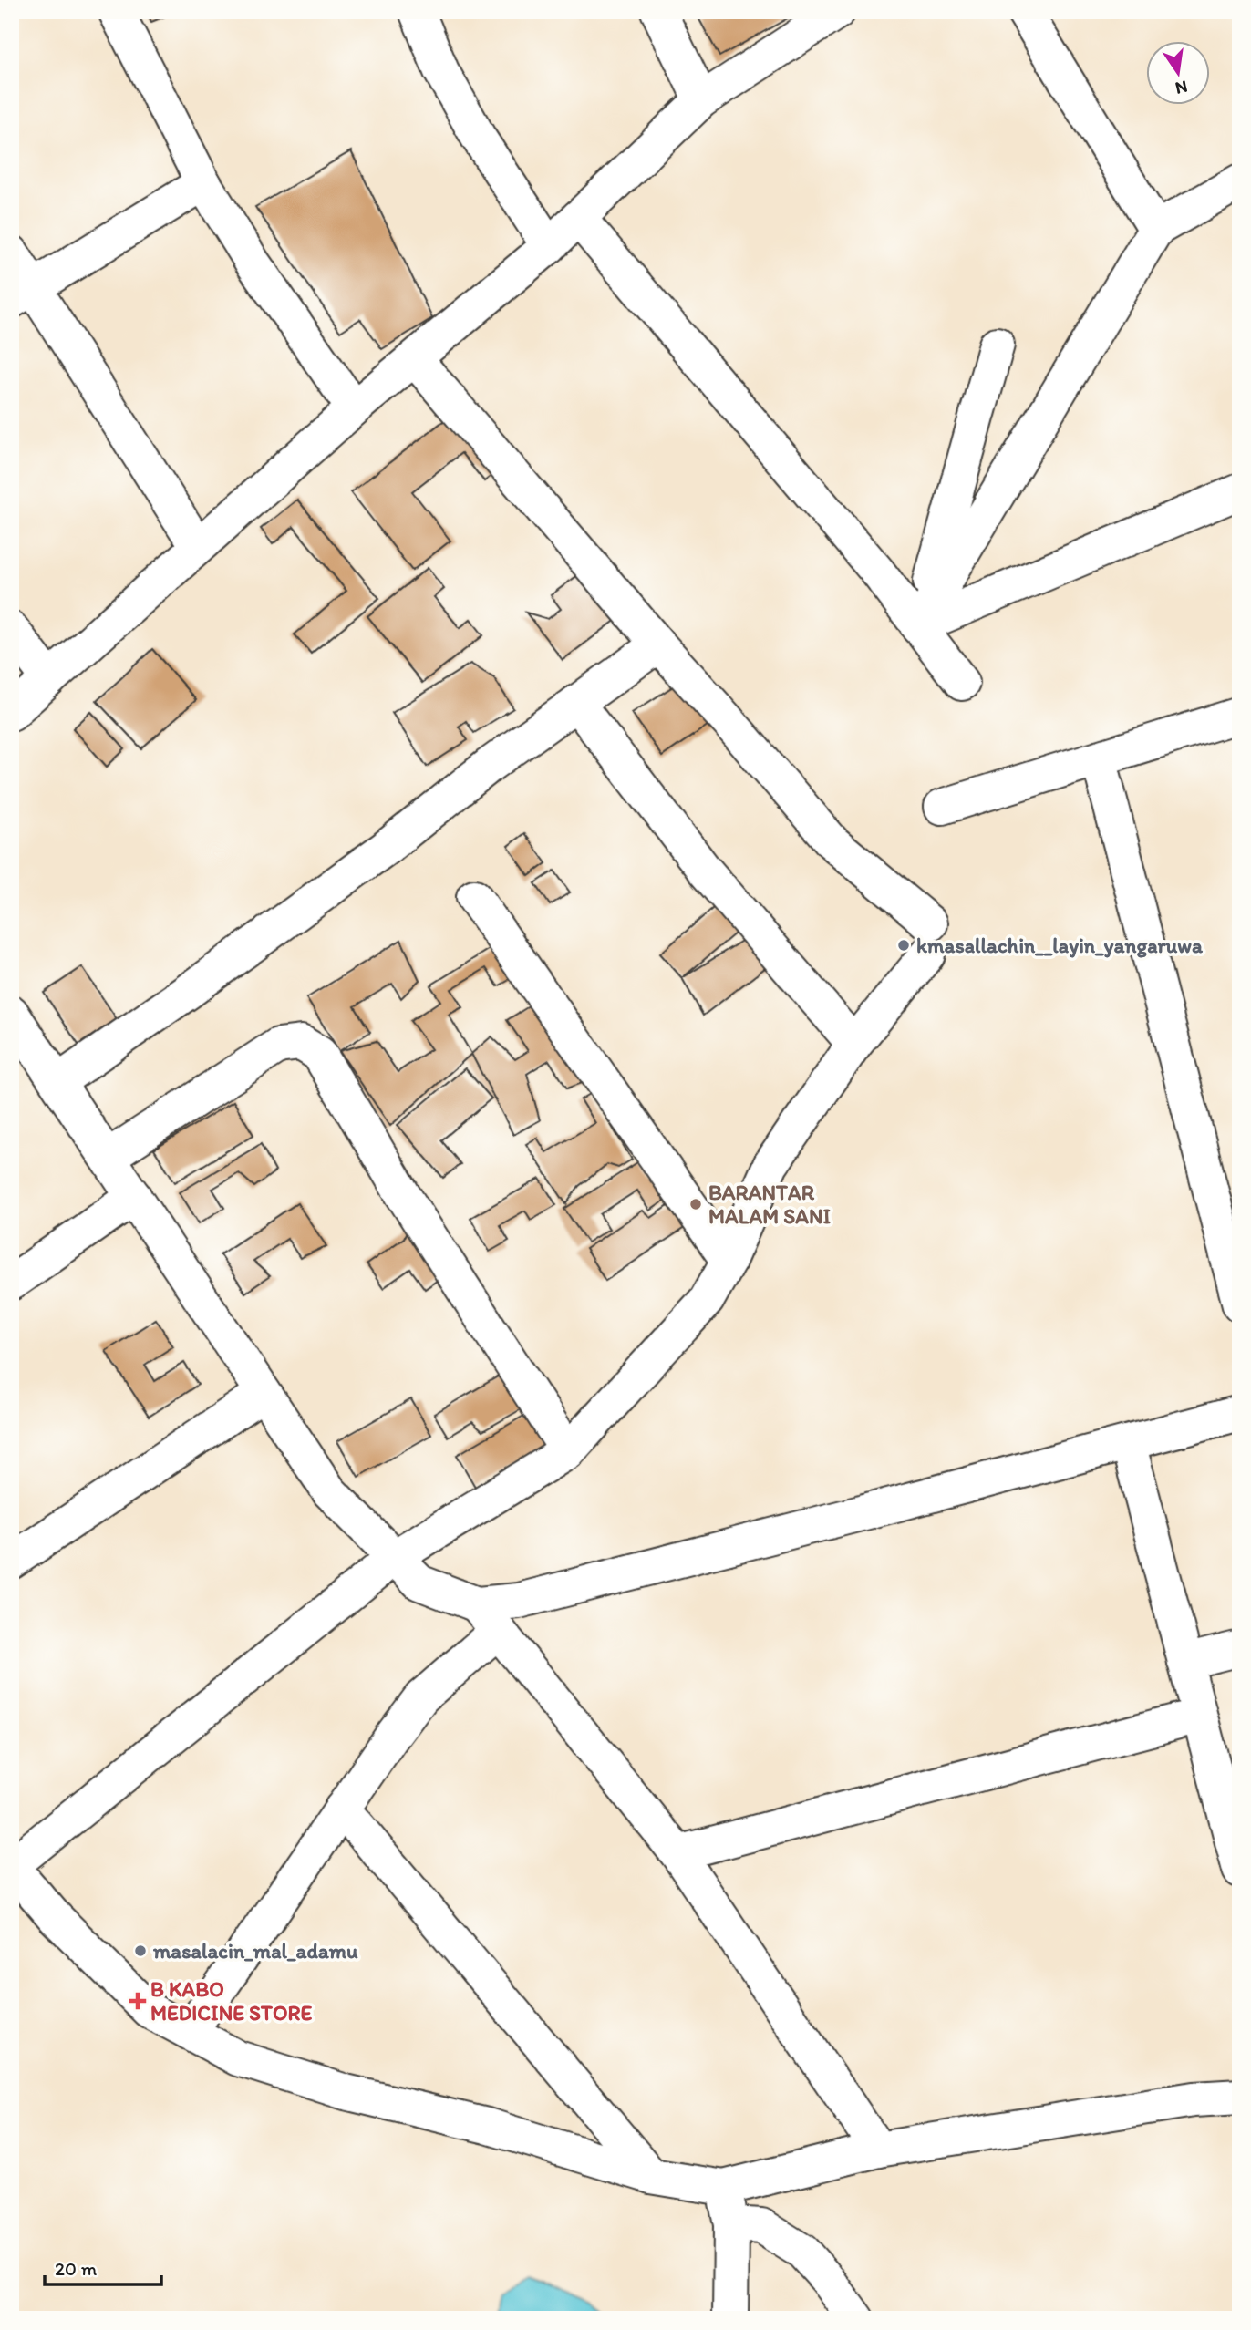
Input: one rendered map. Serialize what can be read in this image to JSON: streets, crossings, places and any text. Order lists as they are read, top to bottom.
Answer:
{
  "places": {
    "other": ["kmasallachin__layin_yangaruwa", "BARANTAR MALAM SANI", "masalacin_mal_adamu"],
    "health": ["B KABO MEDICINE STORE"]
  },
  "scale_bar": "20 m",
  "north": "bottom"
}
